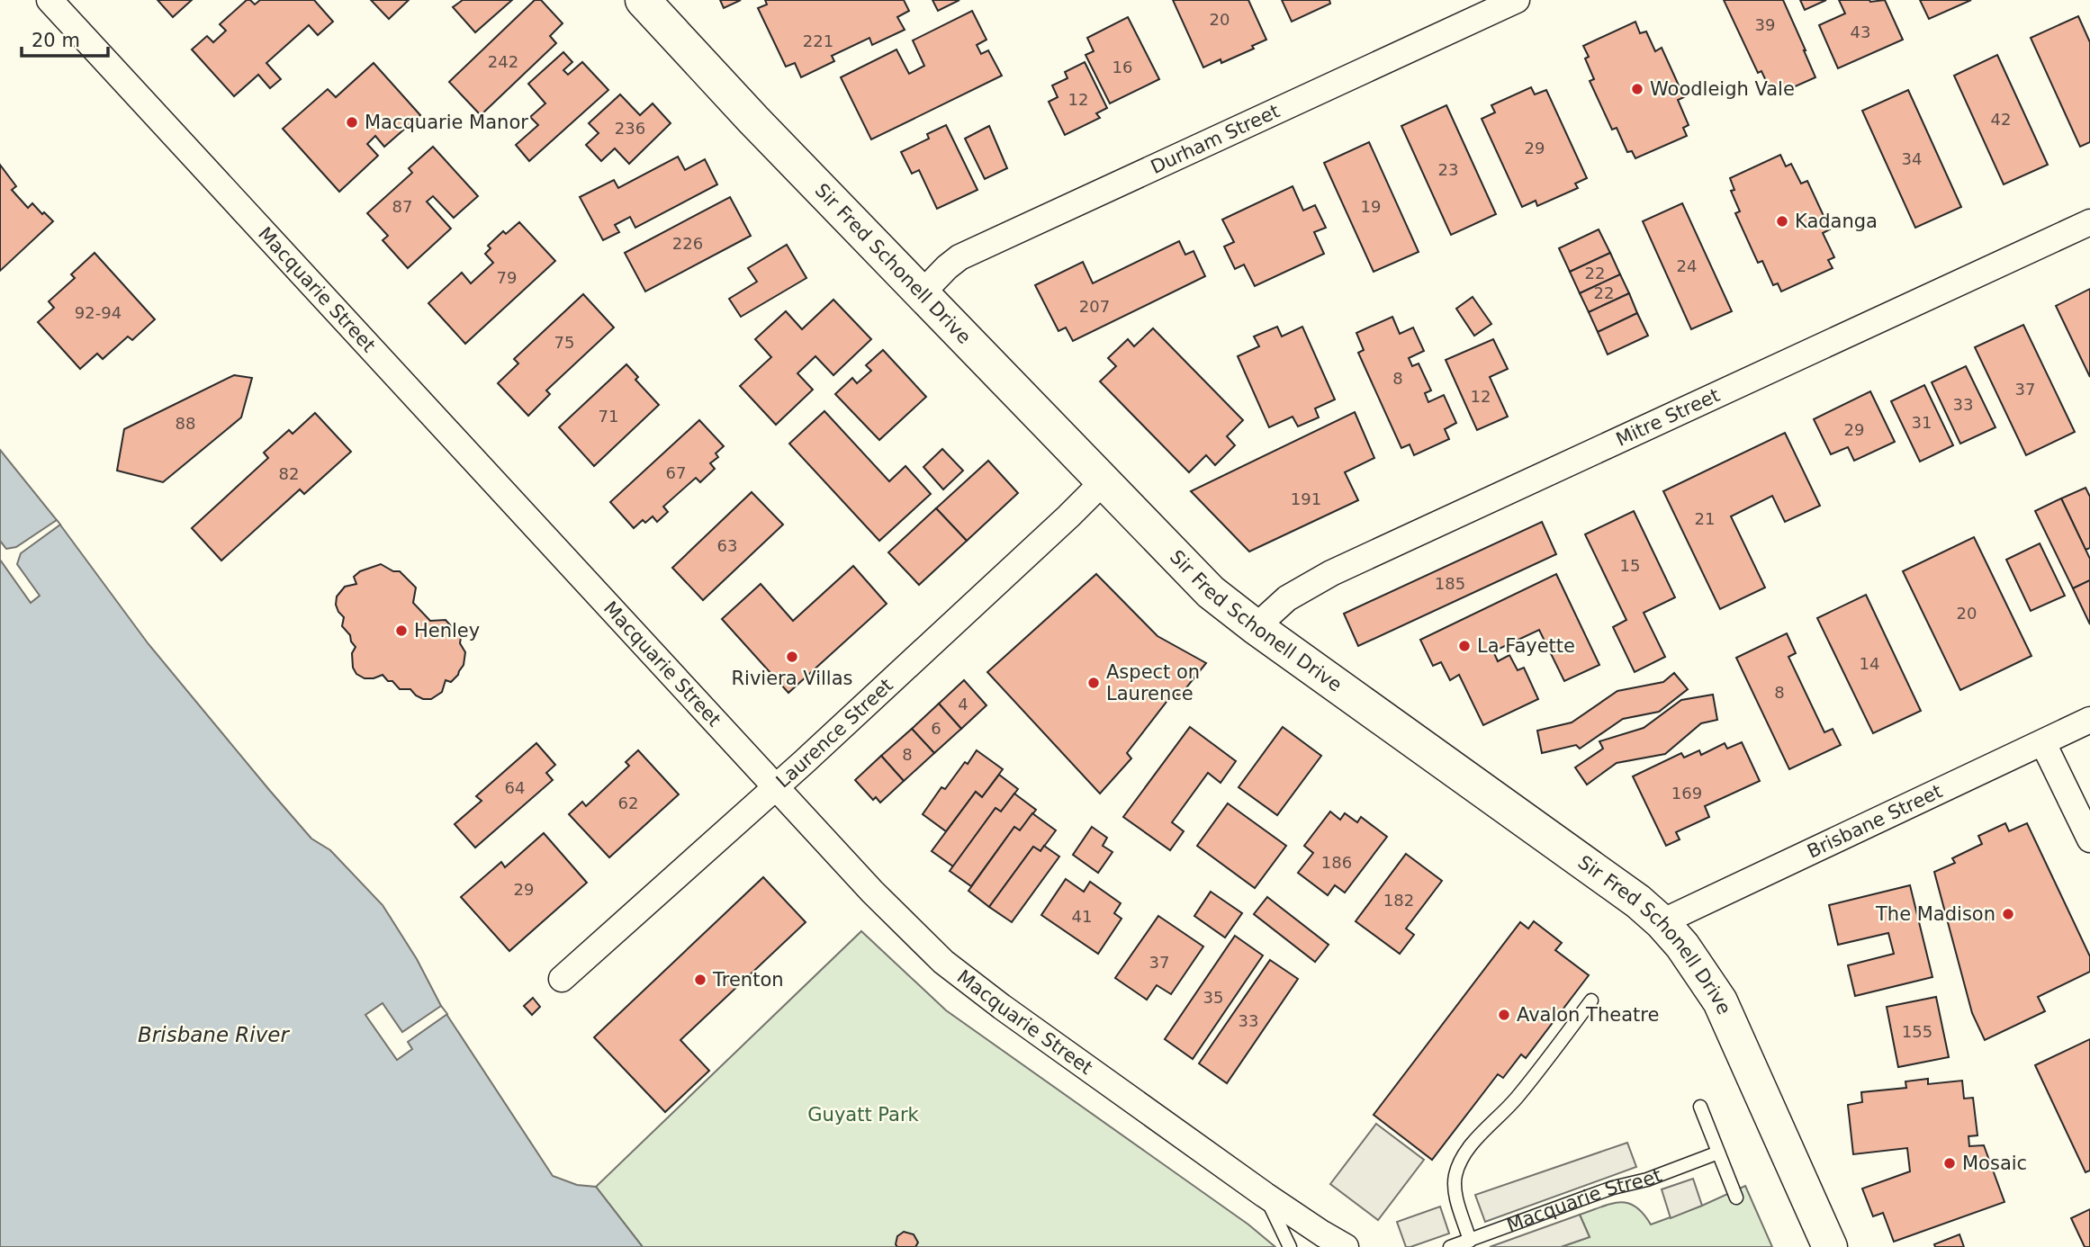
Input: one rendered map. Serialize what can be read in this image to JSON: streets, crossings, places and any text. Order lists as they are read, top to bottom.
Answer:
{
  "streets": {
    "main road": ["Sir Fred Schonell Drive"],
    "street": [
      "Durham Street",
      "Macquarie Street",
      "Mitre Street",
      "Laurence Street",
      "Brisbane Street"
    ]
  },
  "crossings": [
    ["Durham Street", "Sir Fred Schonell Drive"],
    ["Sir Fred Schonell Drive", "Mitre Street"],
    ["Sir Fred Schonell Drive", "Laurence Street"],
    ["Sir Fred Schonell Drive", "Brisbane Street"],
    ["Macquarie Street", "Laurence Street"]
  ],
  "water": ["Brisbane River"],
  "parks": ["Guyatt Park"],
  "places": [
    "Woodleigh Vale",
    "Macquarie Manor",
    "Kadanga",
    "Henley",
    "La Fayette",
    "Riviera Villas",
    "Aspect on Laurence",
    "The Madison",
    "Trenton",
    "Avalon Theatre",
    "Mosaic"
  ],
  "house_numbers": [
    "20",
    "39",
    "43",
    "221",
    "242",
    "16",
    "12",
    "42",
    "236",
    "29",
    "34",
    "23",
    "87",
    "19",
    "226",
    "24",
    "22",
    "79",
    "22",
    "207",
    "92-94",
    "75",
    "8",
    "37",
    "12",
    "33",
    "71",
    "31",
    "88",
    "29",
    "67",
    "82",
    "191",
    "21",
    "63",
    "15",
    "185",
    "20",
    "14",
    "8",
    "4",
    "6",
    "8",
    "64",
    "169",
    "62",
    "186",
    "29",
    "182",
    "41",
    "37",
    "35",
    "33",
    "155"
  ],
  "scale_bar": "20 m"
}
